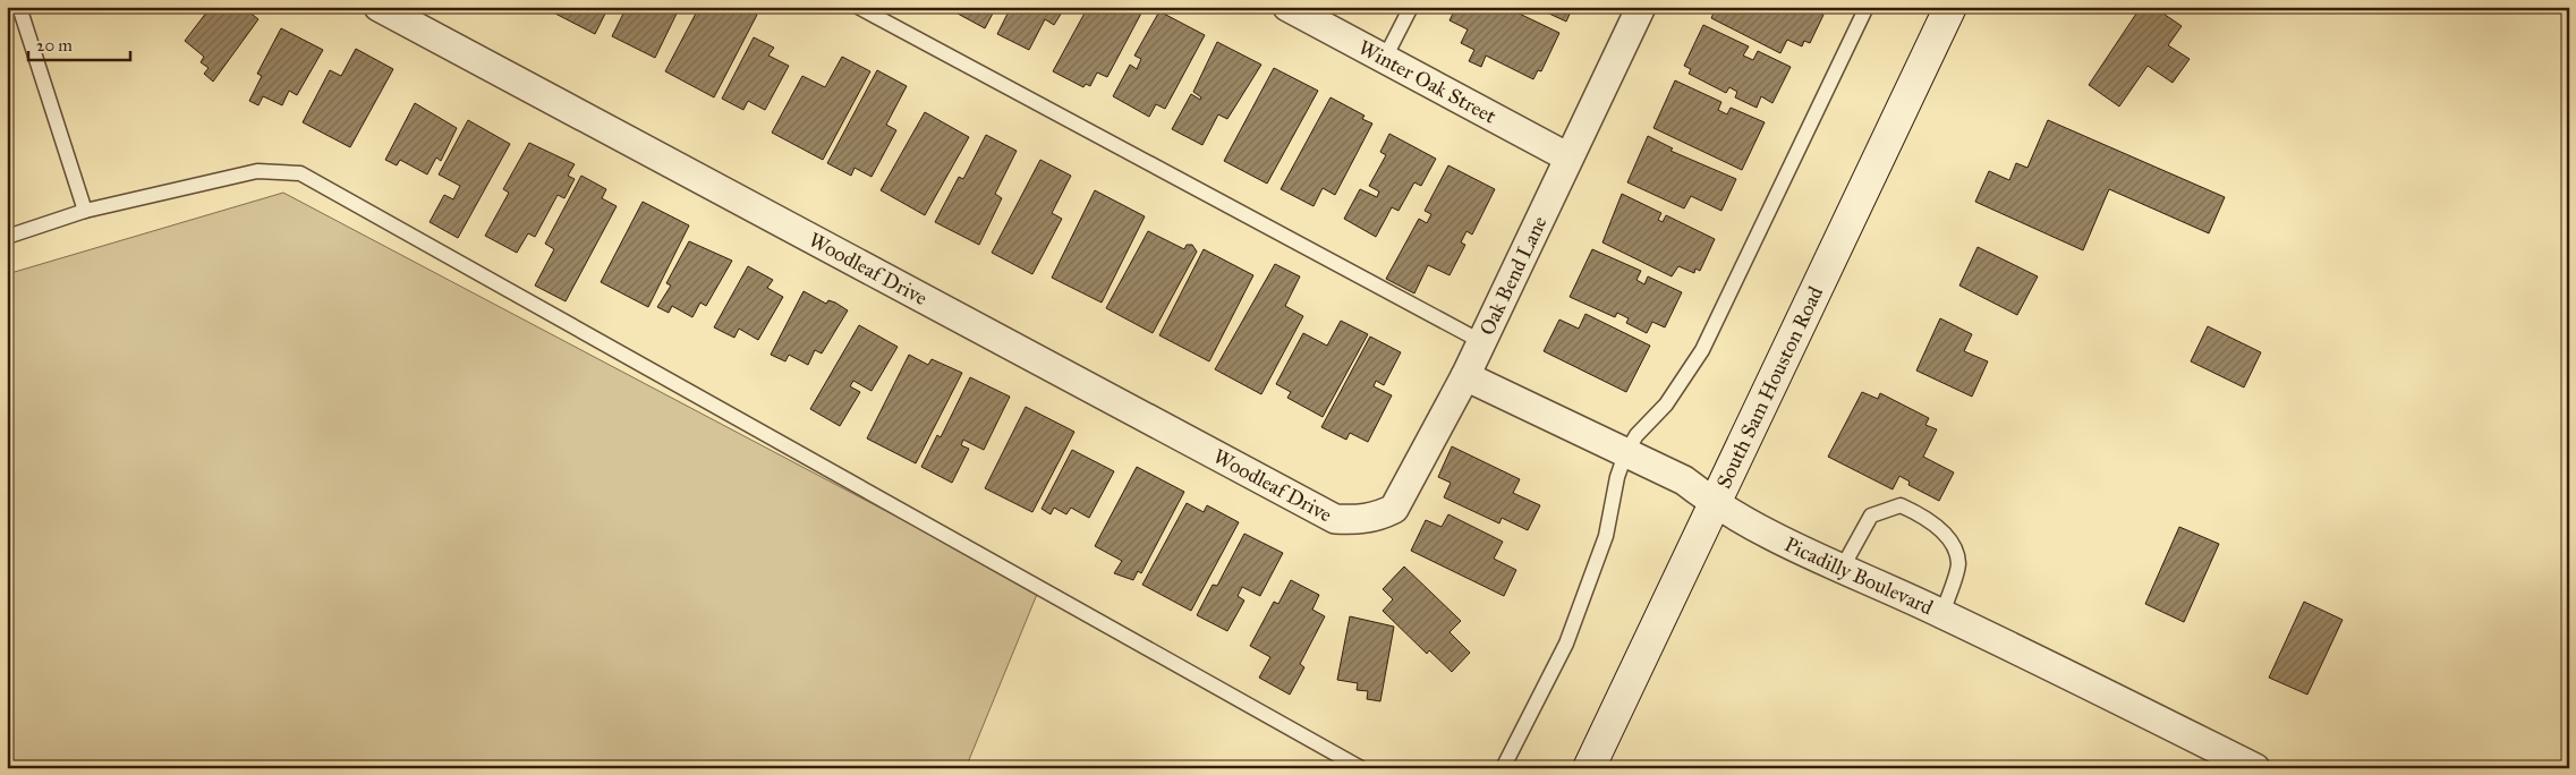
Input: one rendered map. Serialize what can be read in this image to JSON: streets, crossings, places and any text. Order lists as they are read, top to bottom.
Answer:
{
  "streets": {
    "street": [
      "Winter Oak Street",
      "Woodleaf Drive",
      "Oak Bend Lane",
      "South Sam Houston Road",
      "Picadilly Boulevard"
    ]
  },
  "crossings": [
    ["Winter Oak Street", "Oak Bend Lane"],
    ["Woodleaf Drive", "Oak Bend Lane"],
    ["Oak Bend Lane", "Picadilly Boulevard"],
    ["South Sam Houston Road", "Picadilly Boulevard"]
  ],
  "scale_bar": "20 m"
}
